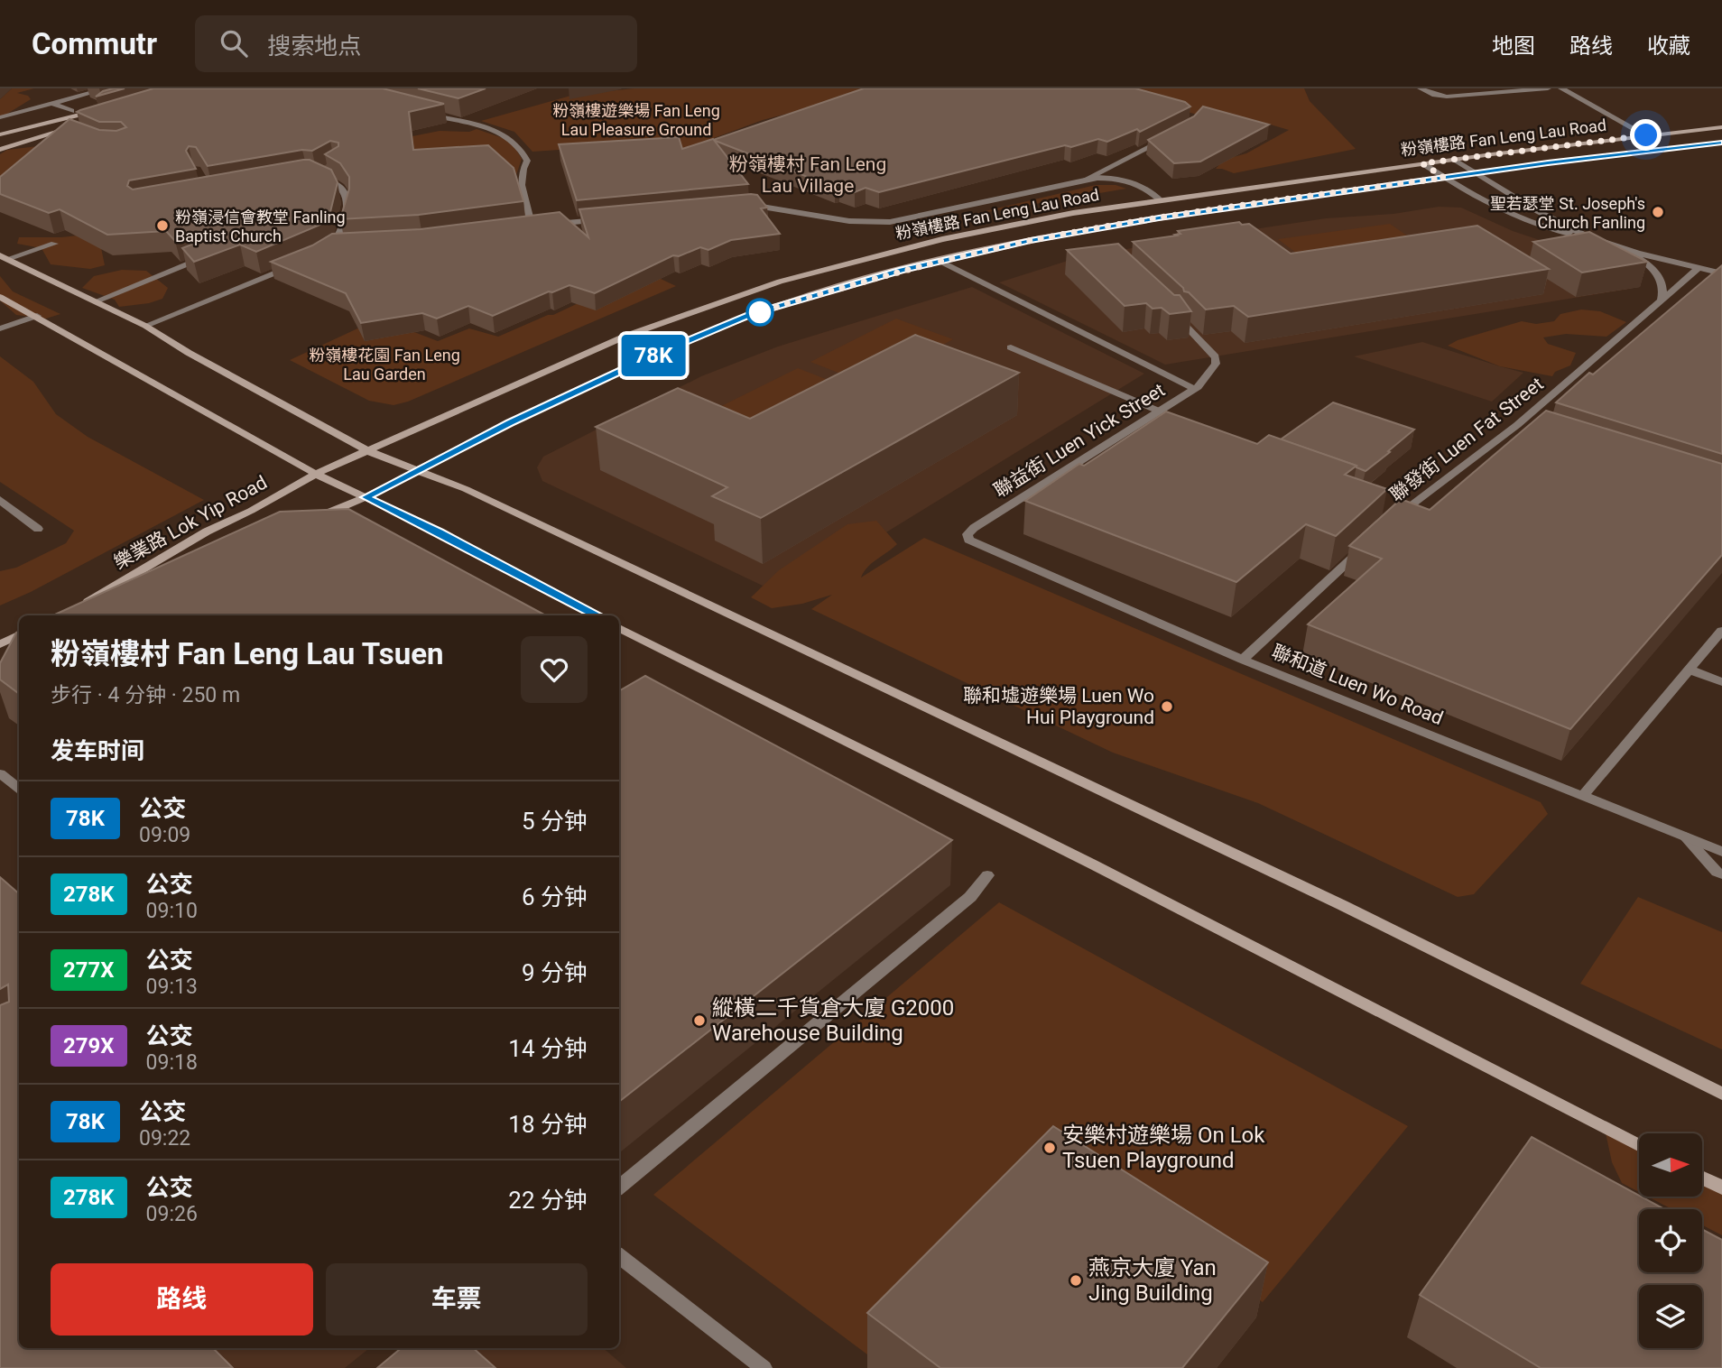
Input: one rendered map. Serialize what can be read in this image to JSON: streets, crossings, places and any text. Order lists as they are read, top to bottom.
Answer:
{
  "streets": {
    "street": [
      "粉嶺樓路 Fan Leng Lau Road",
      "聯發街 Luen Fat Street",
      "聯益街 Luen Yick Street",
      "樂業路 Lok Yip Road",
      "聯和道 Luen Wo Road"
    ]
  },
  "crossings": [
    ["粉嶺樓路 Fan Leng Lau Road", "樂業路 Lok Yip Road"],
    ["聯益街 Luen Yick Street", "聯和道 Luen Wo Road"]
  ],
  "districts": ["粉嶺樓村 Fan Leng Lau Village"],
  "parks": ["粉嶺樓遊樂場 Fan Leng Lau Pleasure Ground", "粉嶺樓花園 Fan Leng Lau Garden"],
  "places": [
    "聖若瑟堂 St. Joseph's Church Fanling",
    "粉嶺浸信會教堂 Fanling Baptist Church",
    "聯和墟遊樂場 Luen Wo Hui Playground",
    "縱橫二千貨倉大廈 G2000 Warehouse Building",
    "安樂村遊樂場 On Lok Tsuen Playground",
    "燕京大廈 Yan Jing Building"
  ],
  "lines": ["bus line 78K"],
  "north": "right",
  "page": {
    "header": "Commutr",
    "search": "搜索地点",
    "nav": ["地图", "路线", "收藏"],
    "on_map": "78K",
    "heading": [
      ["粉嶺樓村 Fan Leng Lau Tsuen", "步行 · 4 分钟 · 250 m"],
      "发车时间"
    ],
    "list": [
      {
        "mark": "78K",
        "name": "公交",
        "note": "09:09",
        "value": "5 分钟"
      },
      {
        "mark": "278K",
        "name": "公交",
        "note": "09:10",
        "value": "6 分钟"
      },
      {
        "mark": "277X",
        "name": "公交",
        "note": "09:13",
        "value": "9 分钟"
      },
      {
        "mark": "279X",
        "name": "公交",
        "note": "09:18",
        "value": "14 分钟"
      },
      {
        "mark": "78K",
        "name": "公交",
        "note": "09:22",
        "value": "18 分钟"
      },
      {
        "mark": "278K",
        "name": "公交",
        "note": "09:26",
        "value": "22 分钟"
      }
    ],
    "buttons": ["路线", "车票"]
  }
}
